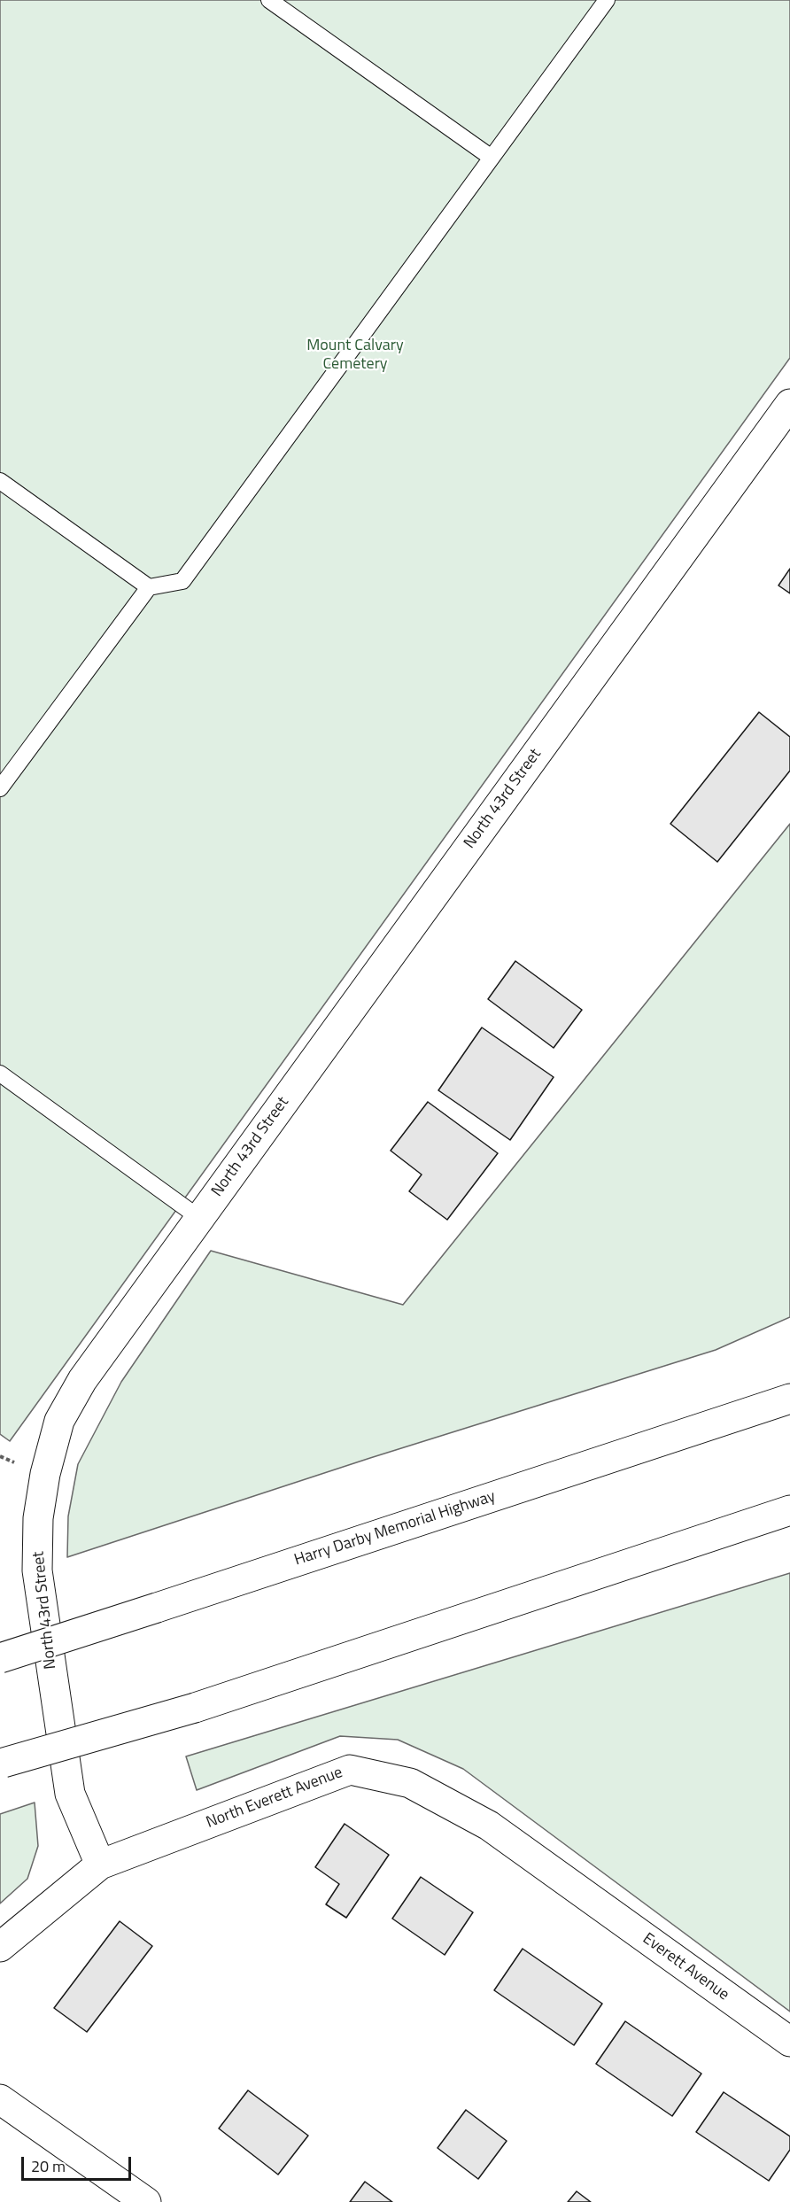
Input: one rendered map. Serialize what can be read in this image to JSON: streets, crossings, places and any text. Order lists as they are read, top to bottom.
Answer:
{
  "streets": {
    "main road": [
      "North 43rd Street",
      "Harry Darby Memorial Highway",
      "North Everett Avenue",
      "Everett Avenue"
    ]
  },
  "crossings": [
    ["North 43rd Street", "North Everett Avenue"],
    ["North Everett Avenue", "Everett Avenue"]
  ],
  "parks": ["Mount Calvary Cemetery"],
  "scale_bar": "20 m"
}
